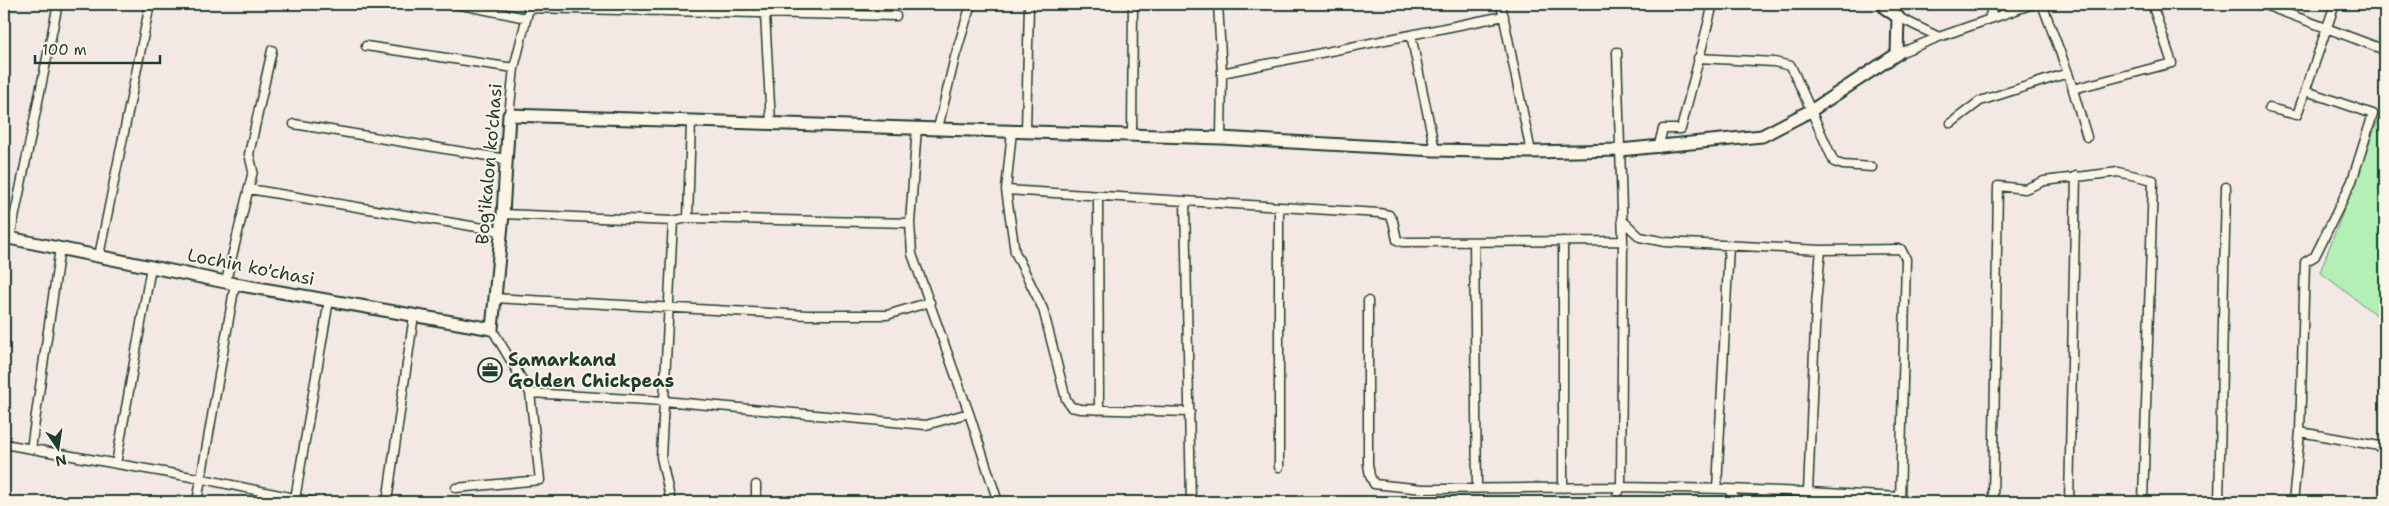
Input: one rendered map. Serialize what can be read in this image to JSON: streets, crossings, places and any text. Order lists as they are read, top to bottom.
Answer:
{
  "streets": {
    "street": ["Bog'ikalon ko'chasi", "Lochin ko'chasi"]
  },
  "crossings": [
    ["Bog'ikalon ko'chasi", "Lochin ko'chasi"]
  ],
  "places": {
    "office": ["Samarkand Golden Chickpeas"]
  },
  "scale_bar": "100 m",
  "north": "bottom"
}
